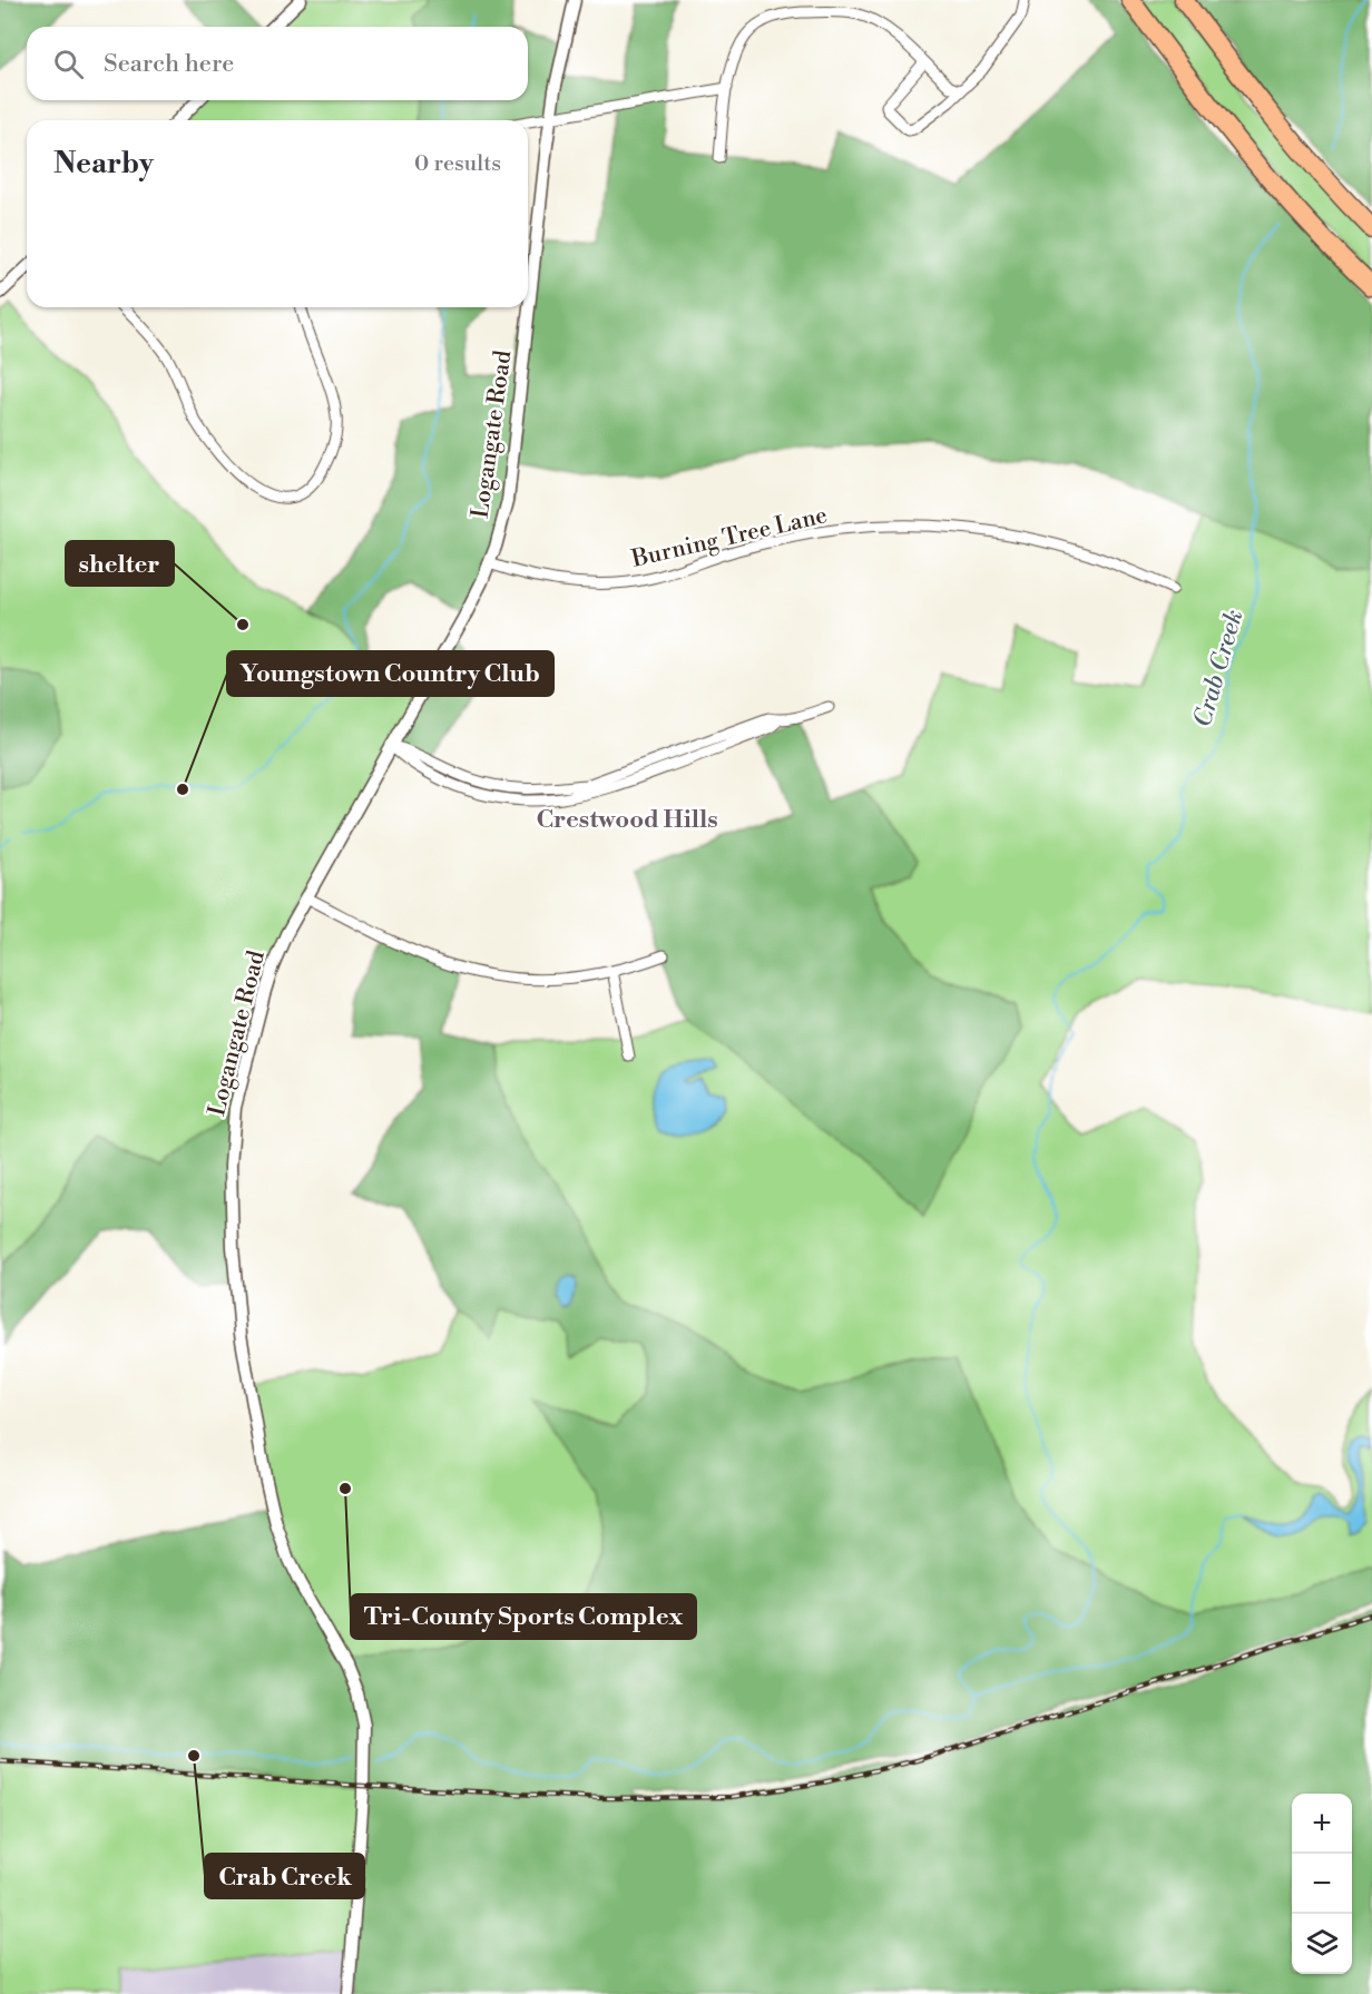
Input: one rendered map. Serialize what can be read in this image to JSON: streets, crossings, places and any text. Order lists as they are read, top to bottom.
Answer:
{
  "streets": {
    "street": ["Logangate Road", "Burning Tree Lane"]
  },
  "crossings": [
    ["Logangate Road", "Burning Tree Lane"]
  ],
  "districts": ["Crestwood Hills"],
  "water": ["Crab Creek"],
  "places": [
    "shelter",
    "Youngstown Country Club",
    "Tri-County Sports Complex",
    "Crab Creek"
  ],
  "page": {
    "search": "Search here",
    "heading": ["Nearby", "0 results"],
    "map_buttons": ["+", "−"]
  }
}
